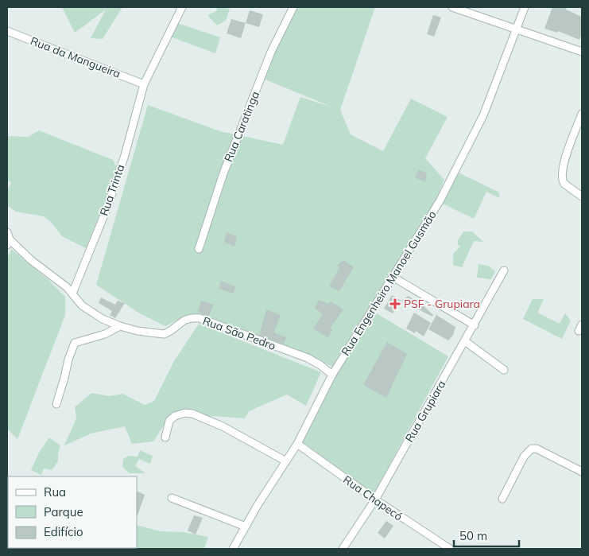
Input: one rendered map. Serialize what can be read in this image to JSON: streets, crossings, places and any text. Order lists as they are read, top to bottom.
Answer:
{
  "streets": {
    "street": [
      "Rua da Mangueira",
      "Rua Caratinga",
      "Rua Trinta",
      "Rua Engenheiro Manoel Gusmão",
      "Rua São Pedro",
      "Rua Grupiara",
      "Rua Chapecó"
    ]
  },
  "crossings": [
    ["Rua da Mangueira", "Rua Trinta"],
    ["Rua Trinta", "Rua São Pedro"],
    ["Rua Engenheiro Manoel Gusmão", "Rua São Pedro"],
    ["Rua Engenheiro Manoel Gusmão", "Rua Chapecó"],
    ["Rua Grupiara", "Rua Chapecó"]
  ],
  "places": {
    "health": ["PSF - Grupiara"]
  },
  "legend": ["Rua", "Parque", "Edifício"],
  "scale_bar": "50 m"
}
